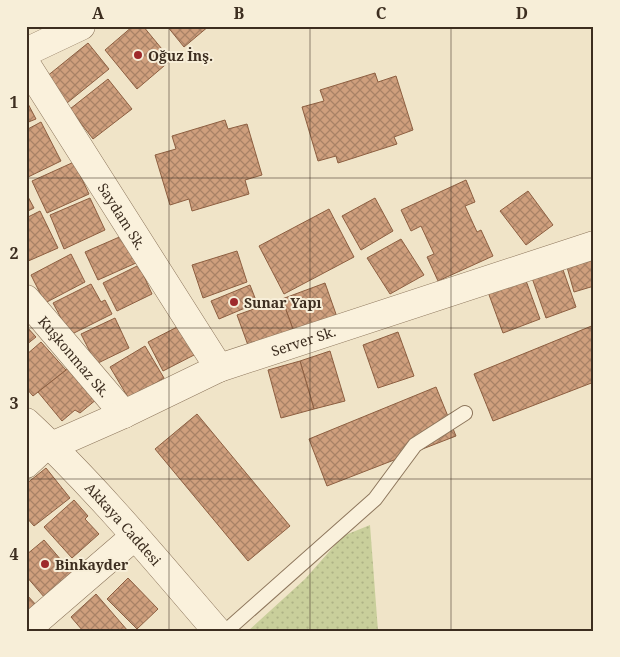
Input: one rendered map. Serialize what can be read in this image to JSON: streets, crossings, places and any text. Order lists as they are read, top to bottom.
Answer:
{
  "streets": {
    "street": [
      "Saydam Sk.",
      "Server Sk.",
      "Kuşkonmaz Sk.",
      "Akkaya Caddesi"
    ]
  },
  "crossings": [
    ["Saydam Sk.", "Server Sk."],
    ["Server Sk.", "Kuşkonmaz Sk."],
    ["Server Sk.", "Akkaya Caddesi"]
  ],
  "places": ["Oğuz İnş.", "Sunar Yapı", "Binkayder"],
  "grid": {
    "columns": [
      "A",
      "B",
      "C",
      "D"
    ],
    "rows": [
      "1",
      "2",
      "3",
      "4"
    ]
  }
}
